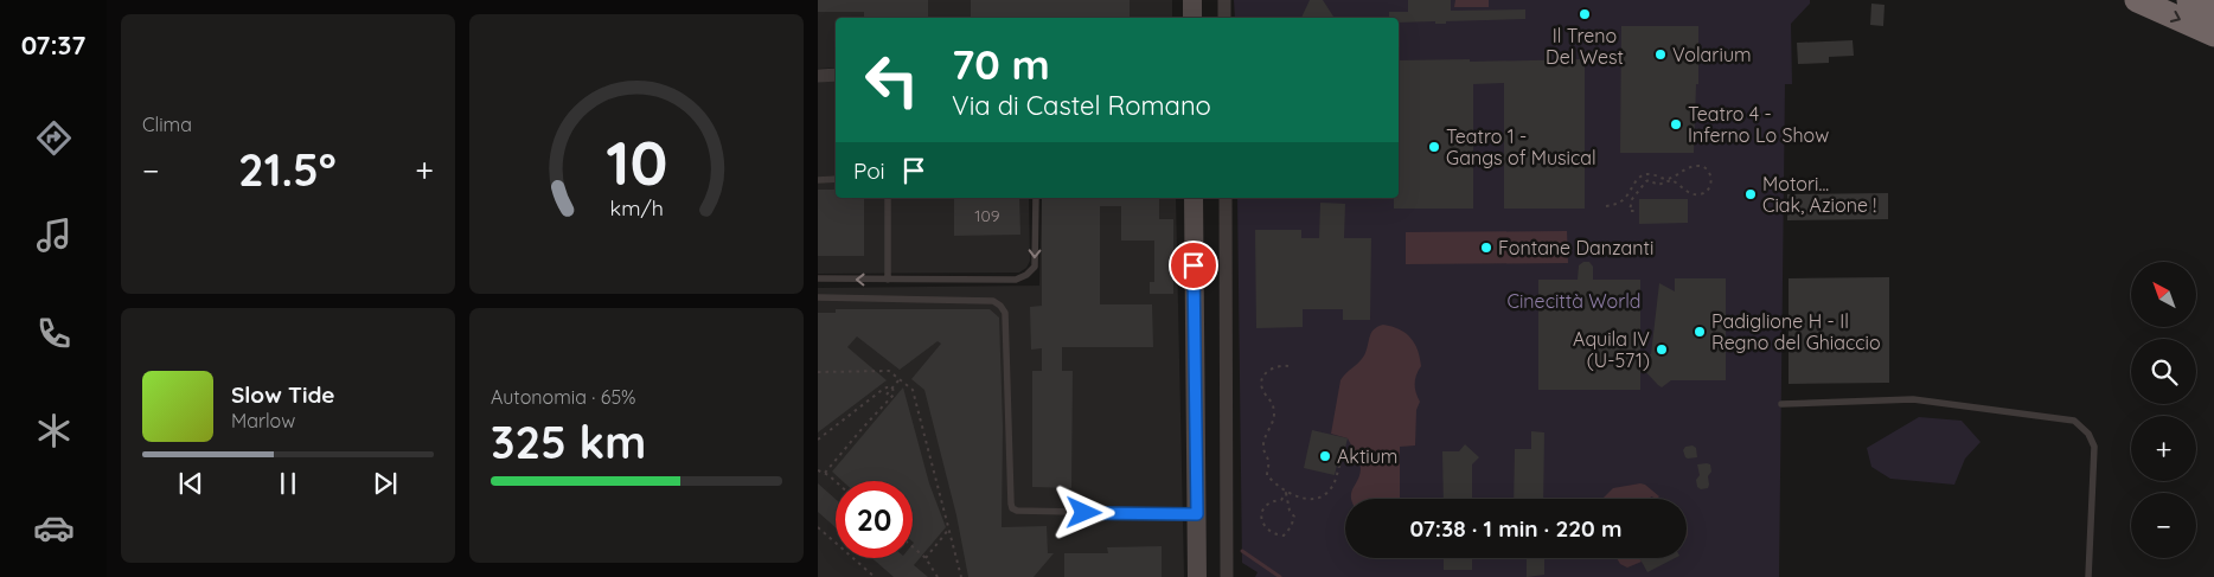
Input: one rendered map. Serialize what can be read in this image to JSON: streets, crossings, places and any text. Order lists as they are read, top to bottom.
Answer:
{
  "parks": ["Cinecittà World"],
  "places": [
    "Il Treno Del West",
    "Volarium",
    "Teatro 4 - Inferno Lo Show",
    "Teatro 1 - Gangs of Musical",
    "Motori... Ciak, Azione !",
    "Fontane Danzanti",
    "Padiglione H - Il Regno del Ghiaccio",
    "Aquila IV (U-571)",
    "Aktium"
  ],
  "house_numbers": ["109"],
  "north": "top left",
  "page": {
    "tabs": "07:37",
    "tile": [
      "Clima",
      ["Autonomia · 65%", "325 km"]
    ],
    "turn": ["70 m", "Via di Castel Romano"],
    "then": "Poi",
    "heat": ["−", "21.5°", "+"],
    "map_buttons": ["+", "−"],
    "song": ["Slow Tide", "Marlow"],
    "limit": "20",
    "trip": "07:38 · 1 min · 220 m",
    "gauge": ["10", "km/h"]
  }
}
